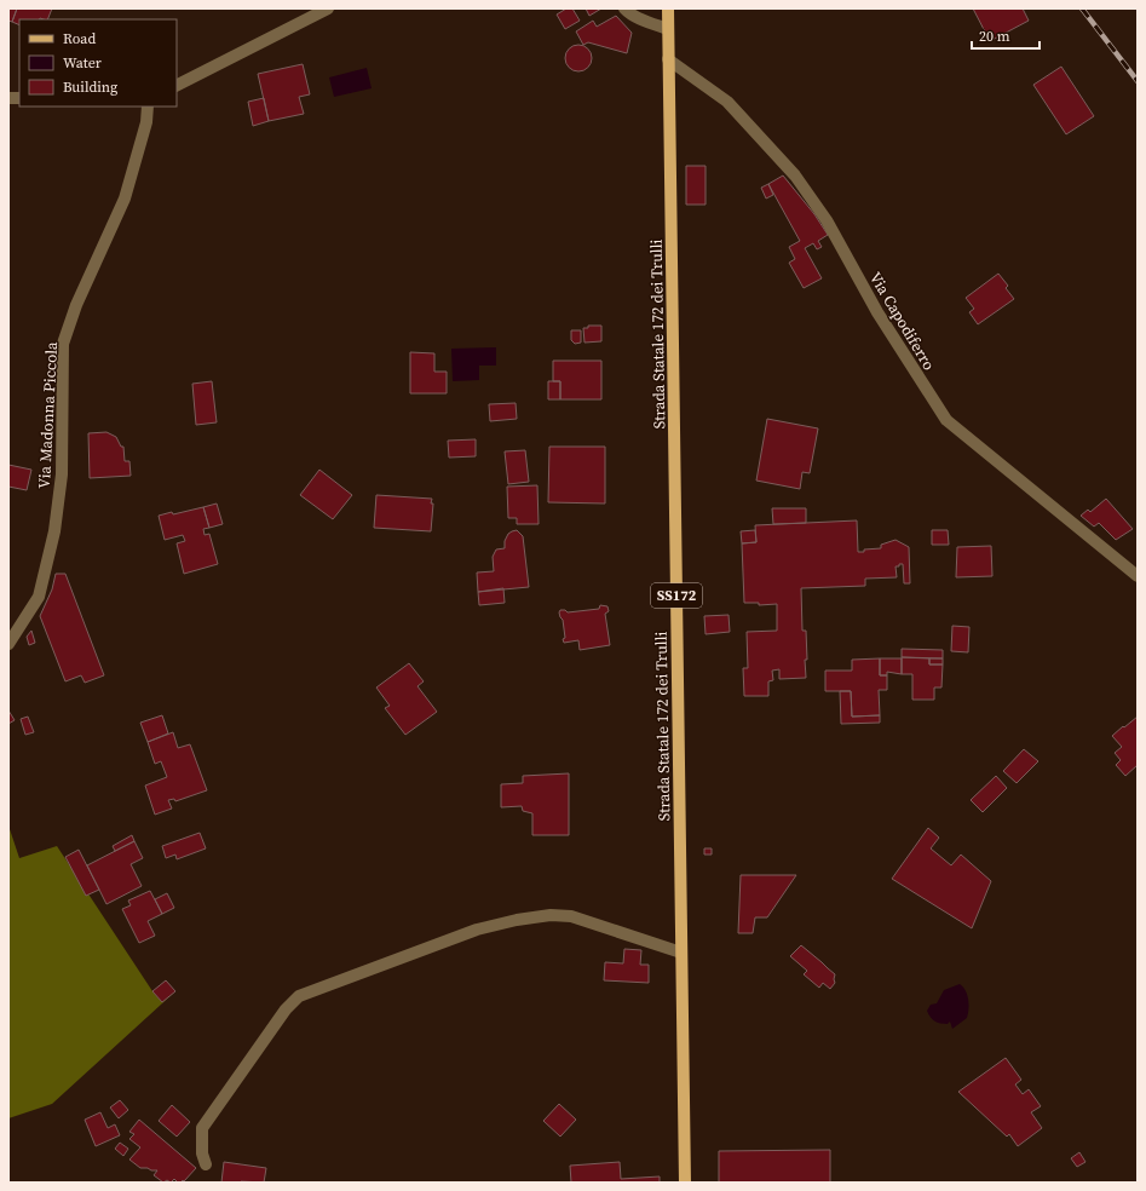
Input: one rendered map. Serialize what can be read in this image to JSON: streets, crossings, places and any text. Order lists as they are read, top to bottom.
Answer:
{
  "streets": {
    "main road": ["Strada Statale 172 dei Trulli", "SS172"],
    "street": ["Via Capodiferro", "Via Madonna Piccola"]
  },
  "crossings": [
    ["Via Capodiferro", "Strada Statale 172 dei Trulli"]
  ],
  "legend": ["Road", "Water", "Building"],
  "scale_bar": "20 m"
}
